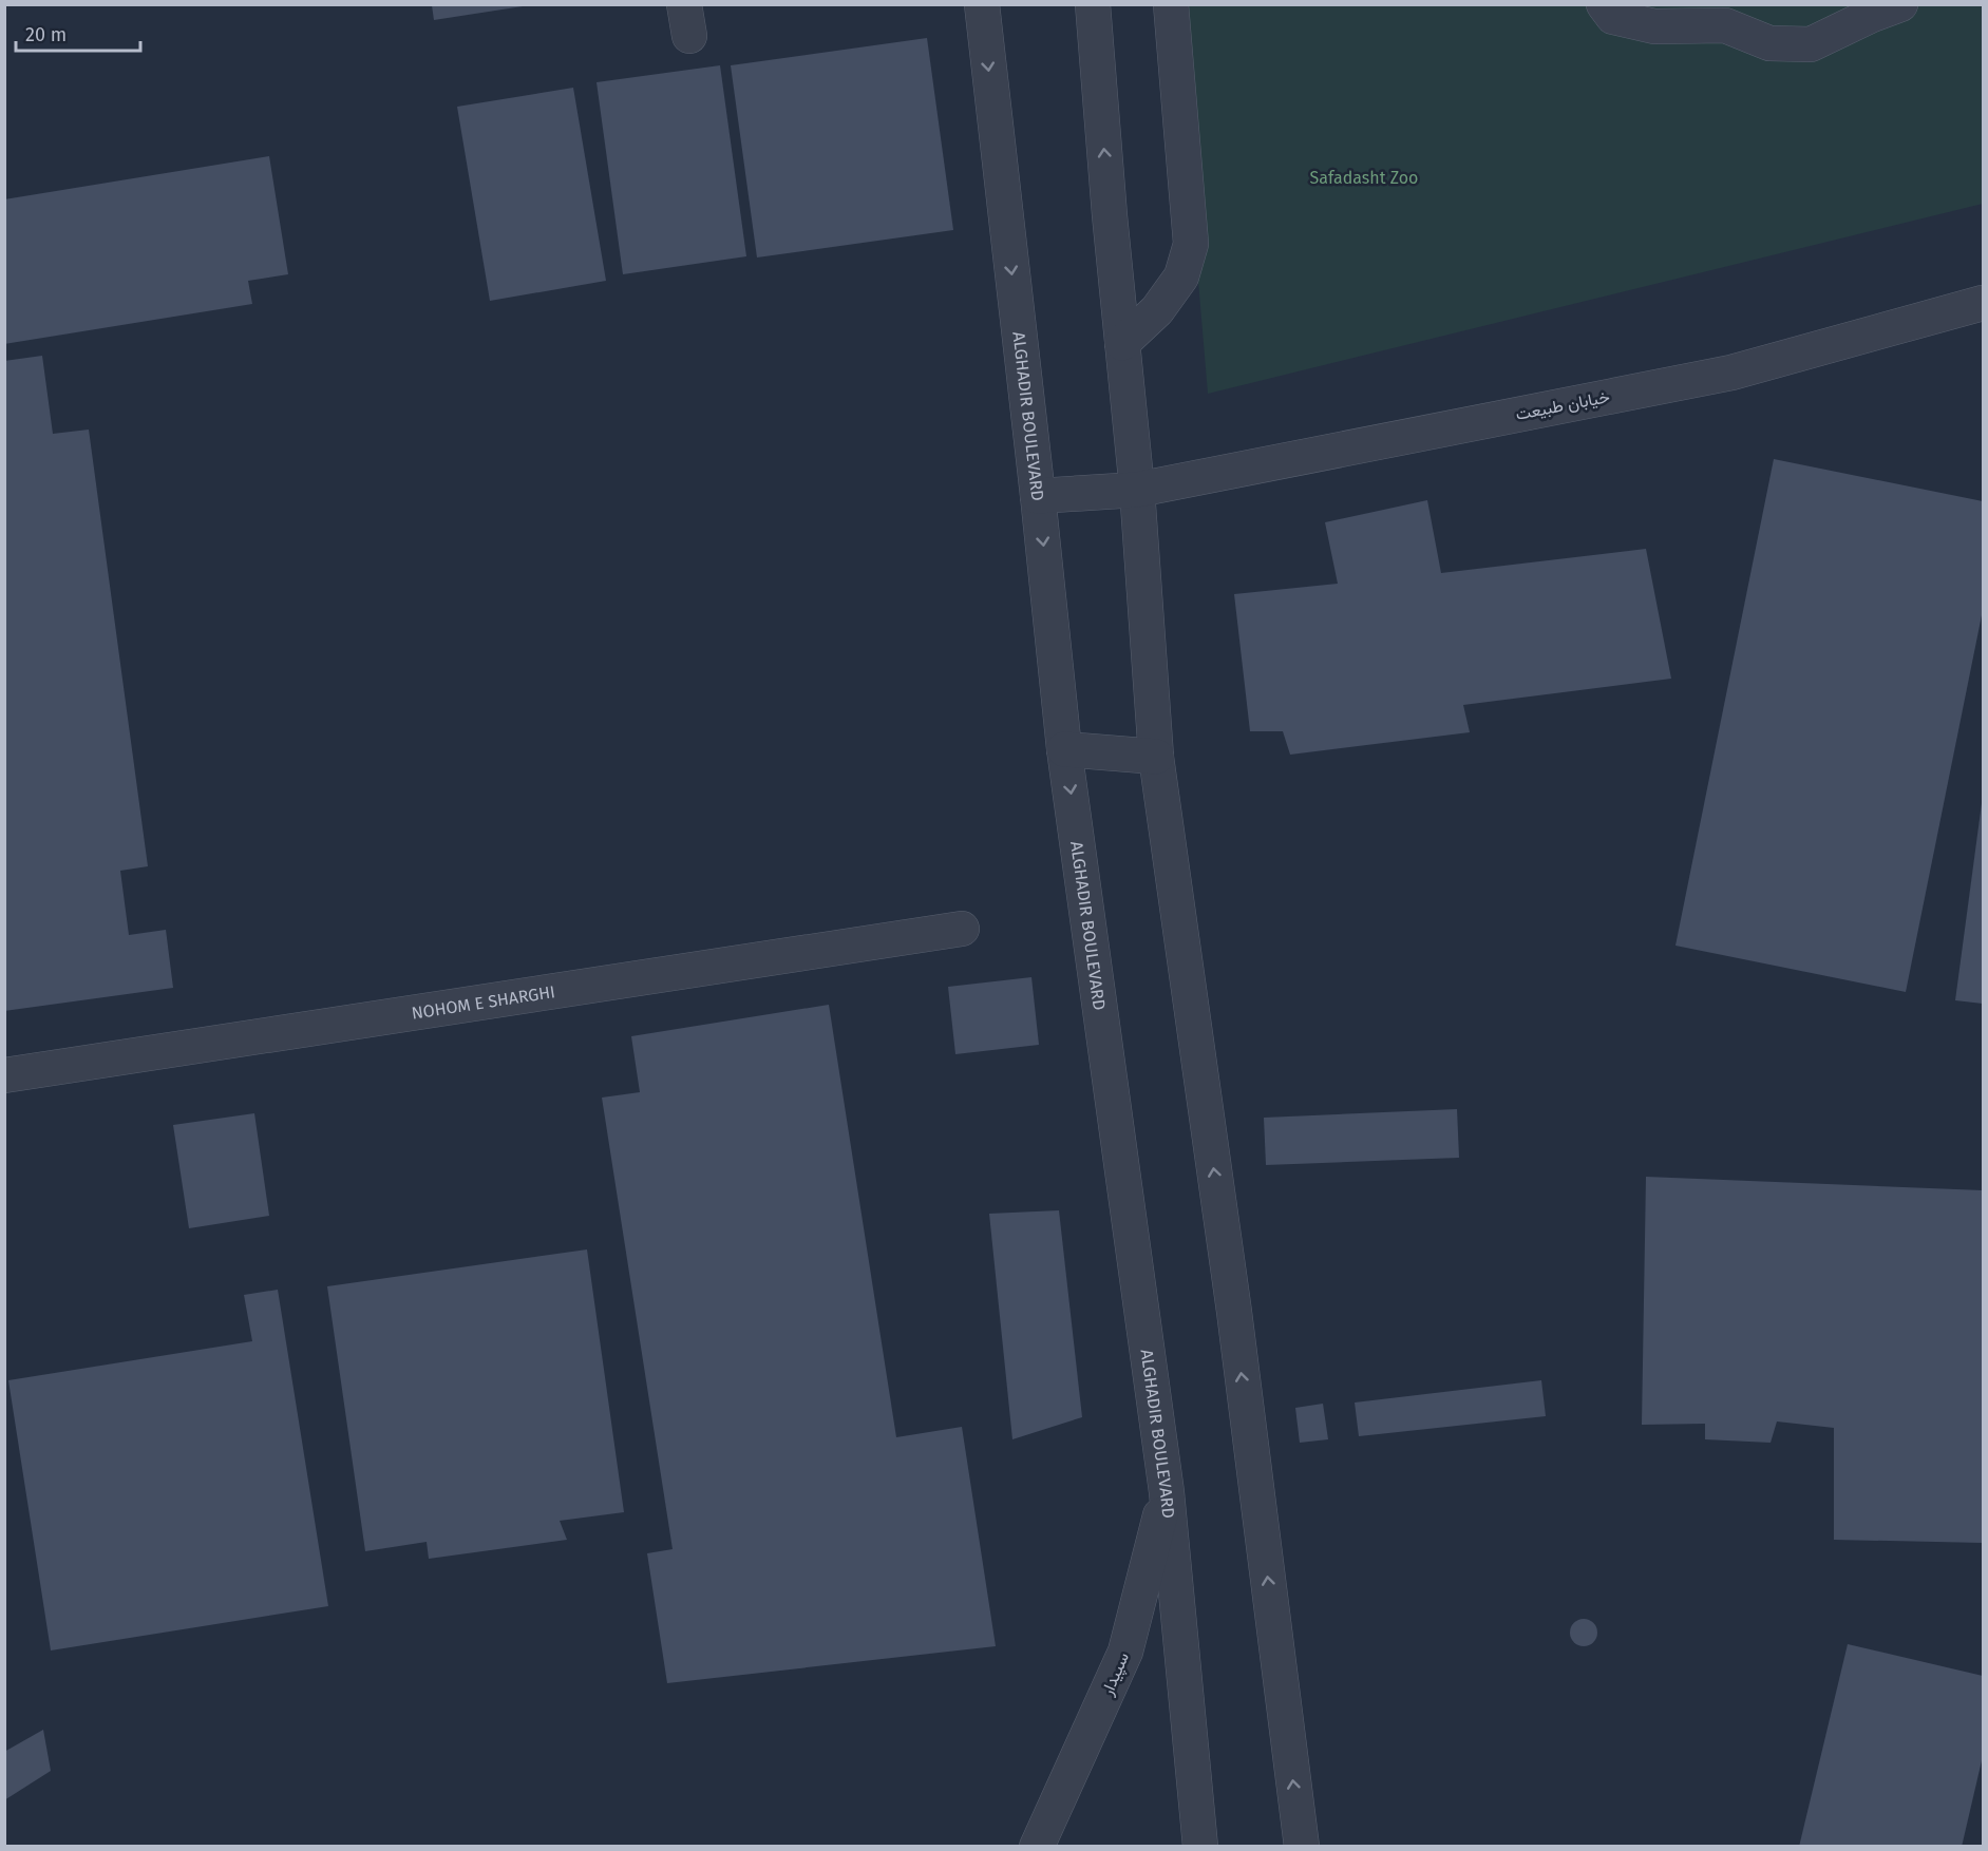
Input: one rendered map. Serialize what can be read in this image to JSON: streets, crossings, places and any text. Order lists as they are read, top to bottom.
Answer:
{
  "streets": {
    "street": [
      "خیابان طبیعت",
      "ALGHADIR BOULEVARD",
      "NOHOM E SHARGHI",
      "سپیدار"
    ]
  },
  "crossings": [
    ["خیابان طبیعت", "ALGHADIR BOULEVARD"],
    ["ALGHADIR BOULEVARD", "سپیدار"]
  ],
  "parks": ["Safadasht Zoo"],
  "scale_bar": "20 m"
}
